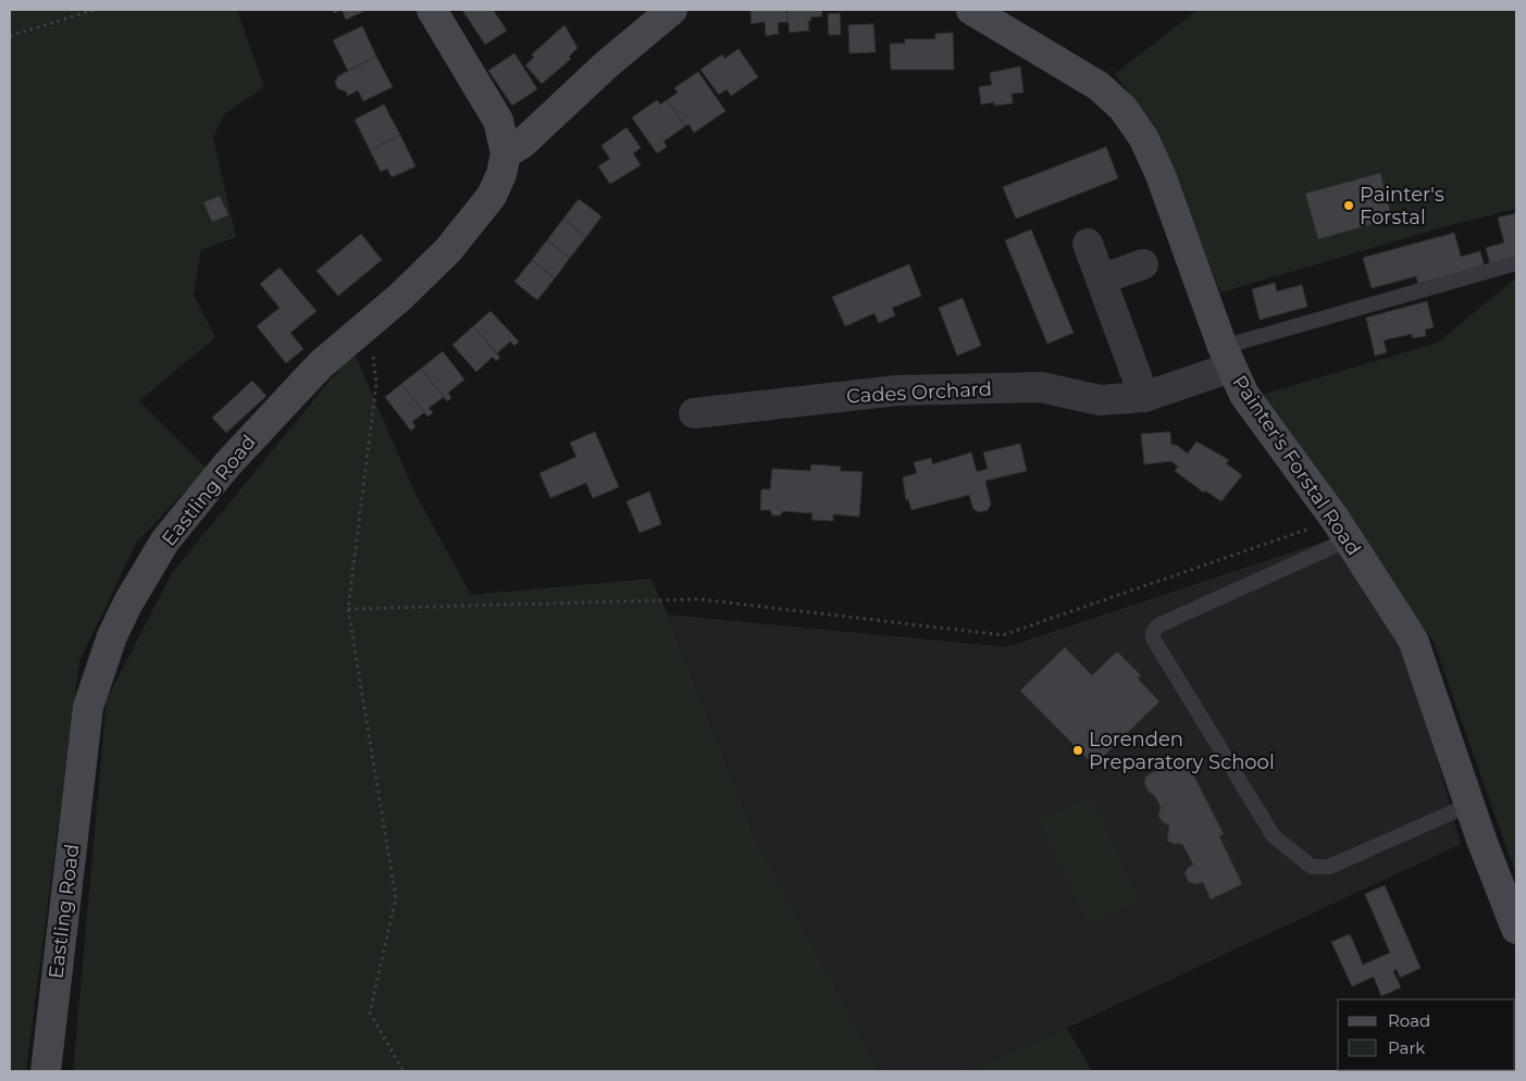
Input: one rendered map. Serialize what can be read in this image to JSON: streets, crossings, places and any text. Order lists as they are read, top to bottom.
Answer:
{
  "streets": {
    "street": ["Cades Orchard", "Painter's Forstal Road", "Eastling Road"]
  },
  "crossings": [
    ["Cades Orchard", "Painter's Forstal Road"]
  ],
  "places": ["Painter's Forstal", "Lorenden Preparatory School"],
  "legend": ["Road", "Park"]
}
